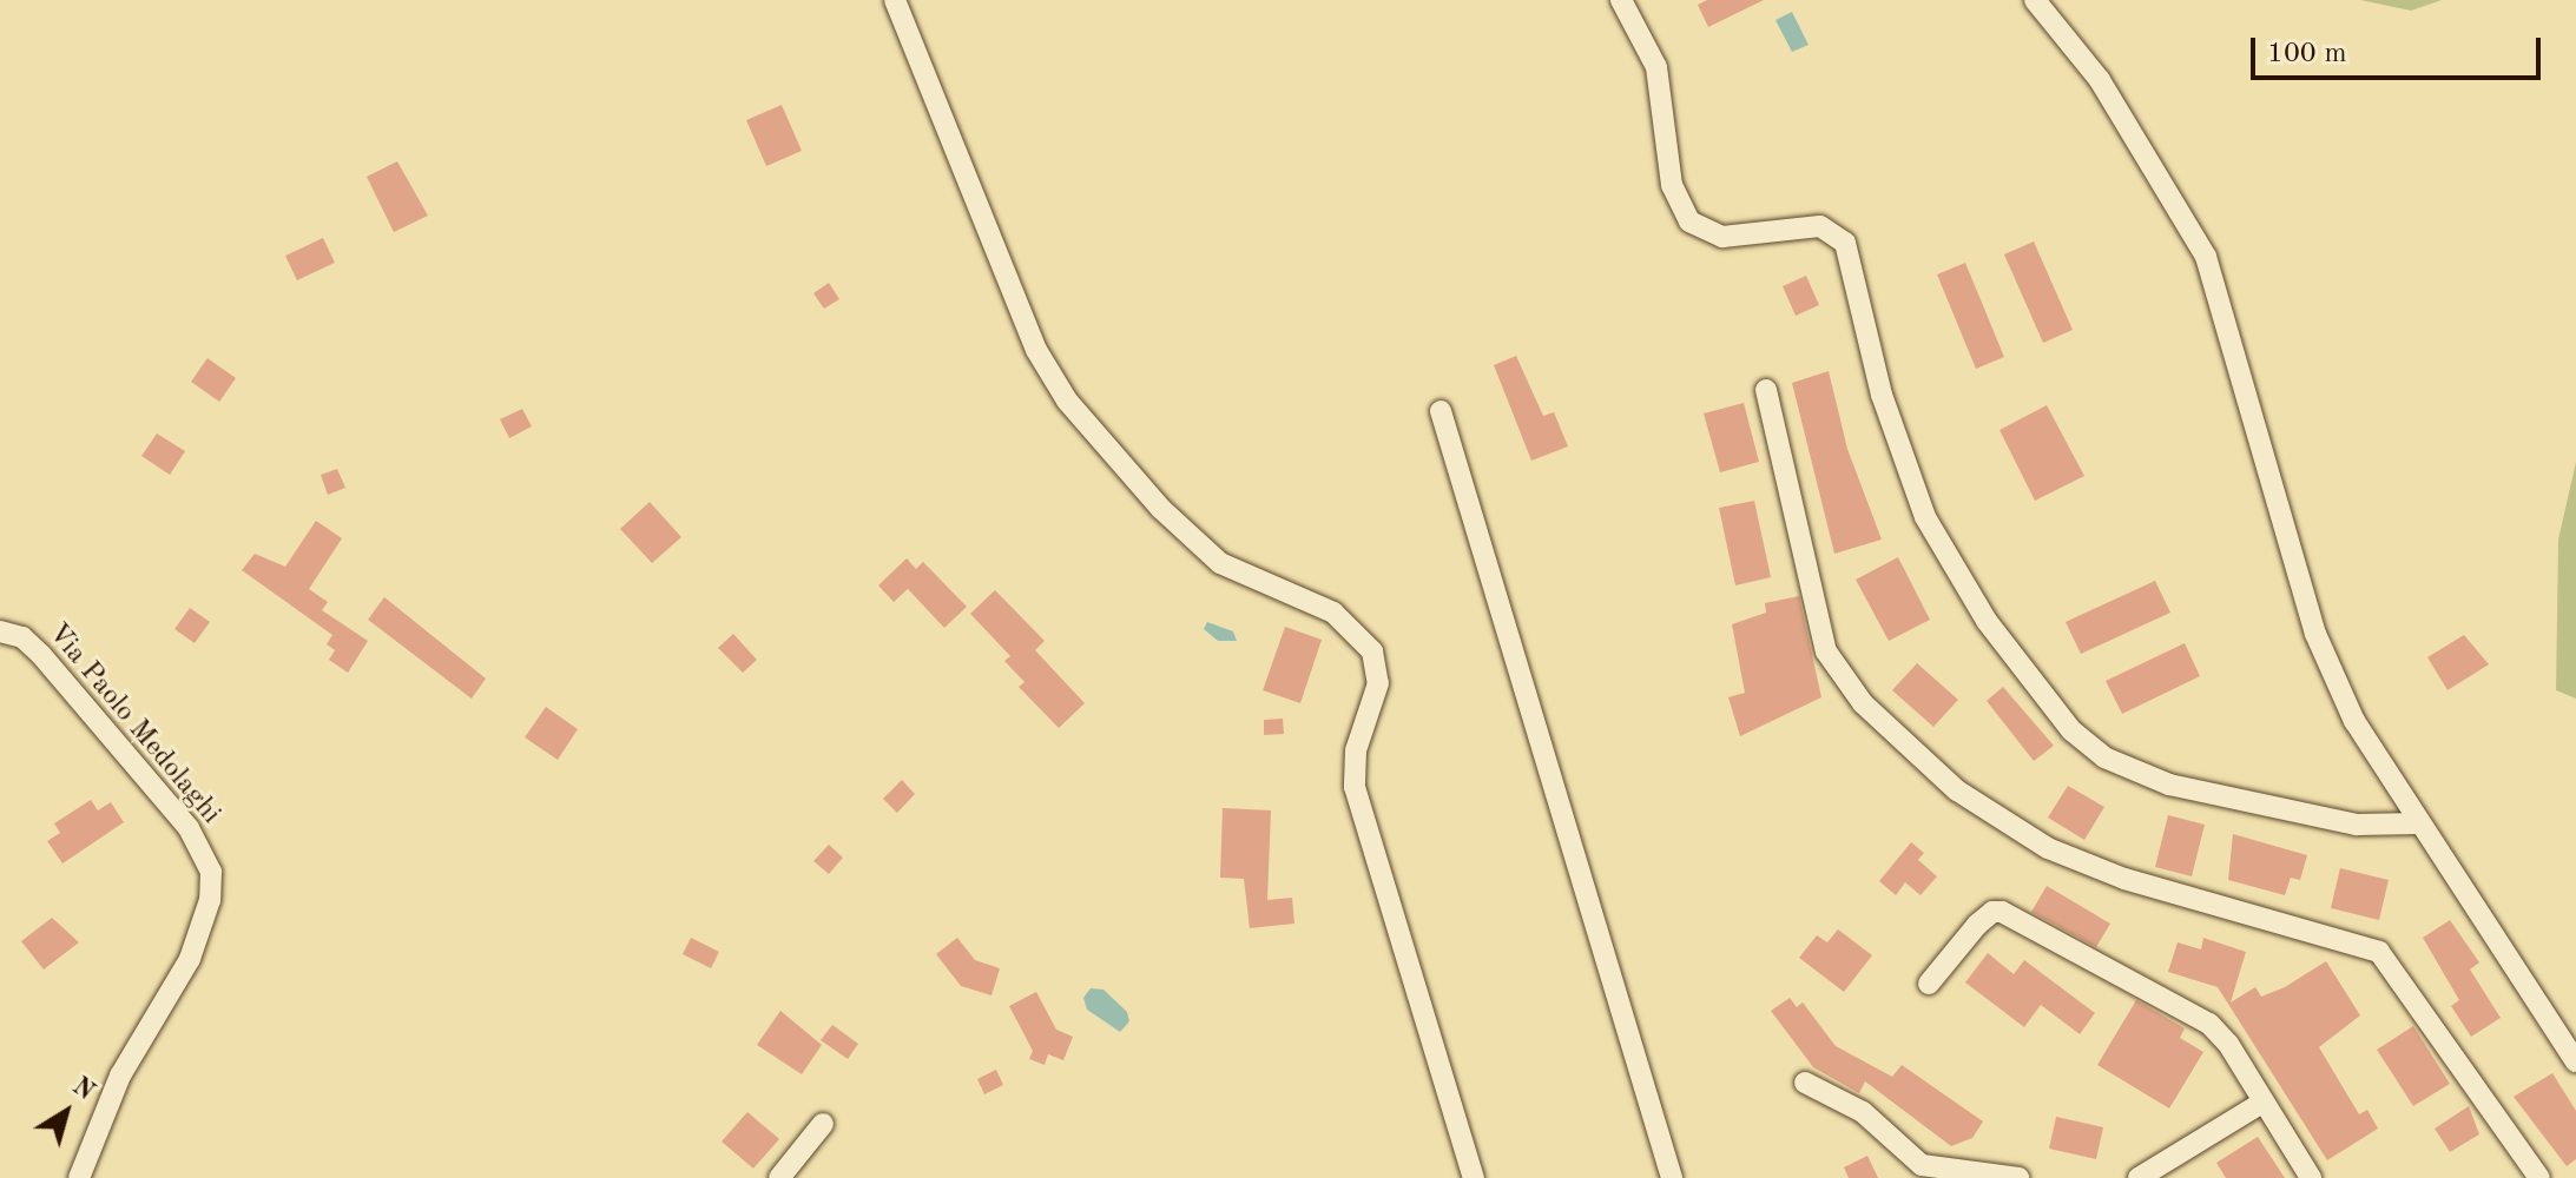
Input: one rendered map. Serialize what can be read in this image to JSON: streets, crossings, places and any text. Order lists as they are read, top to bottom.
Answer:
{
  "streets": {
    "street": ["Via Paolo Medolaghi"]
  },
  "scale_bar": "100 m",
  "north": "top right"
}
